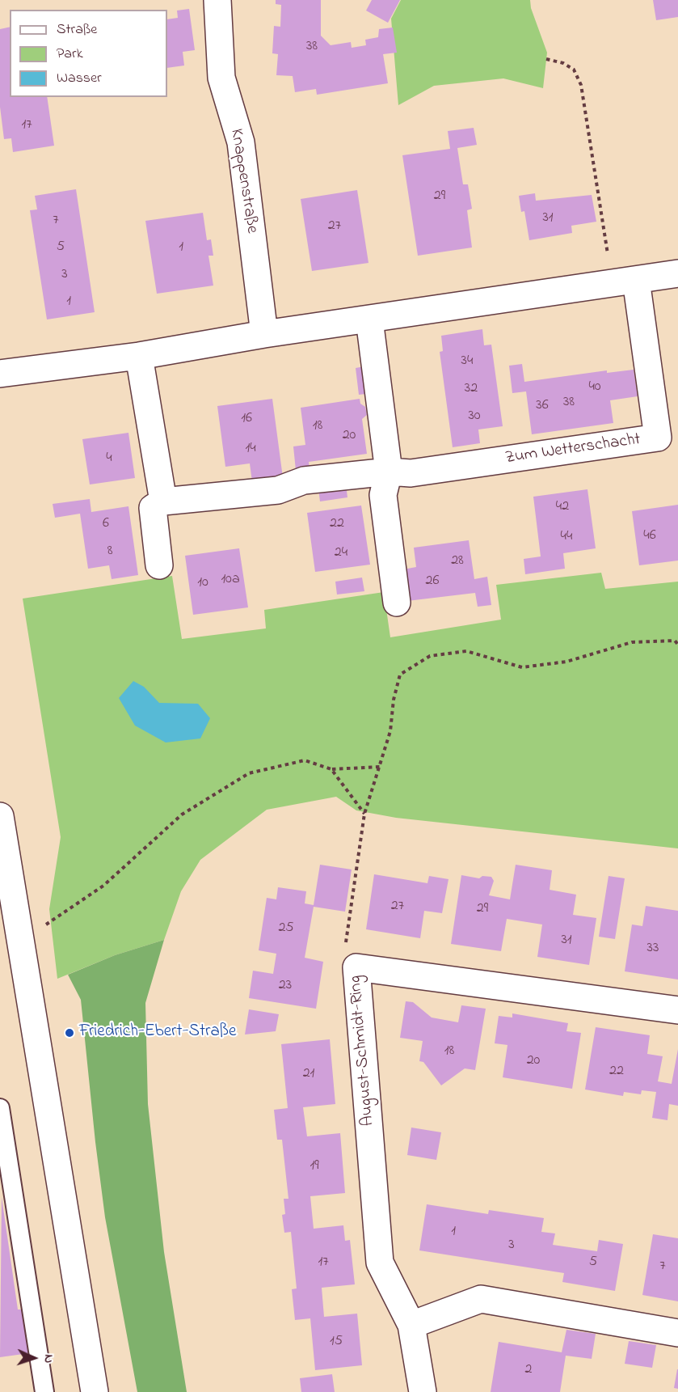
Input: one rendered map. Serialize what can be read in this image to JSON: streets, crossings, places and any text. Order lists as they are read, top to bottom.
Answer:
{
  "streets": {
    "street": ["Knappenstraße", "Zum Wetterschacht", "August-Schmidt-Ring"]
  },
  "places": ["Friedrich-Ebert-Straße"],
  "house_numbers": [
    "38",
    "17",
    "29",
    "31",
    "7",
    "27",
    "5",
    "1",
    "3",
    "1",
    "34",
    "40",
    "32",
    "38",
    "36",
    "30",
    "16",
    "18",
    "20",
    "14",
    "4",
    "42",
    "6",
    "22",
    "46",
    "44",
    "8",
    "24",
    "28",
    "10a",
    "26",
    "10",
    "27",
    "29",
    "25",
    "31",
    "33",
    "23",
    "18",
    "20",
    "22",
    "21",
    "19",
    "1",
    "3",
    "17",
    "5",
    "7",
    "15",
    "2"
  ],
  "legend": ["Straße", "Park", "Wasser"],
  "north": "right"
}
